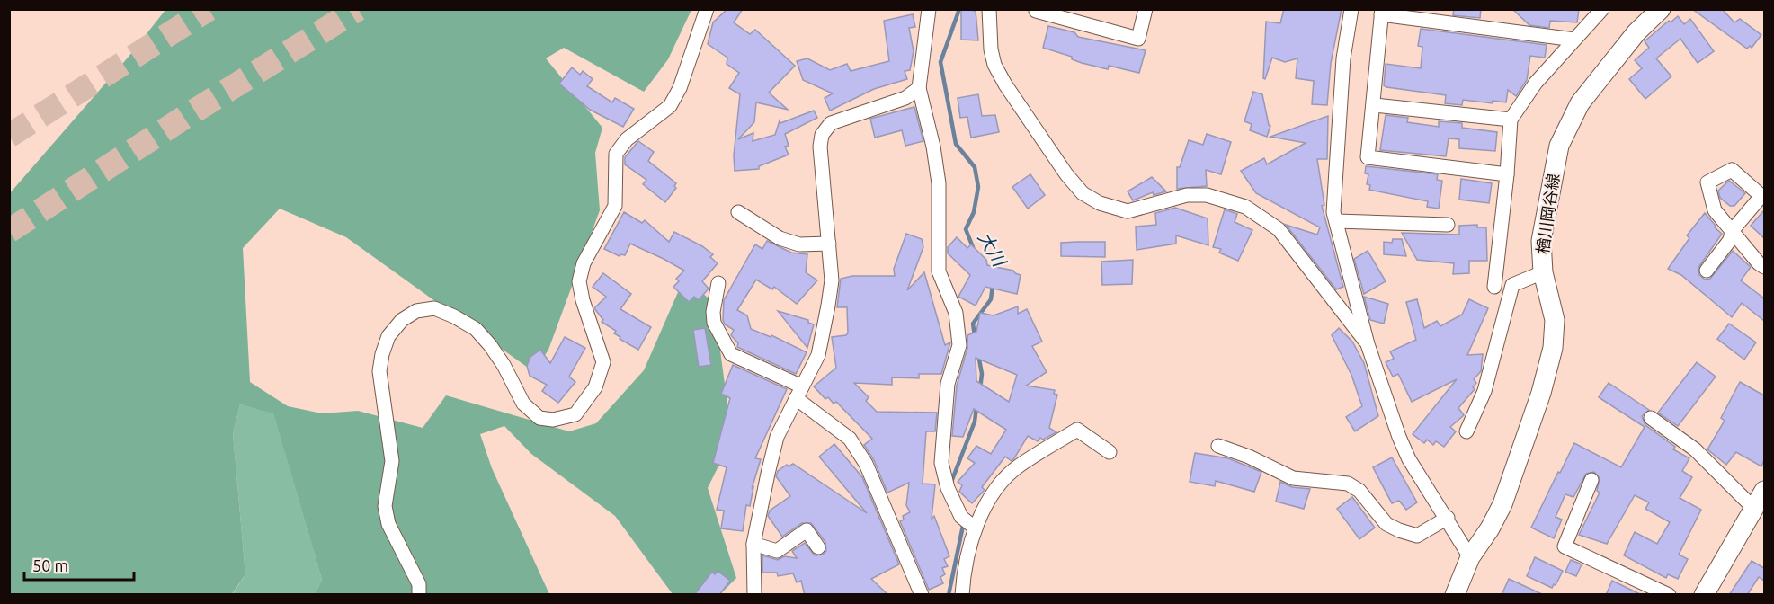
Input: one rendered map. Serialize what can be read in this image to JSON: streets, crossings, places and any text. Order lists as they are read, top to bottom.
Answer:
{
  "streets": {
    "main road": ["楢川岡谷線"]
  },
  "water": ["大川"],
  "scale_bar": "50 m"
}
